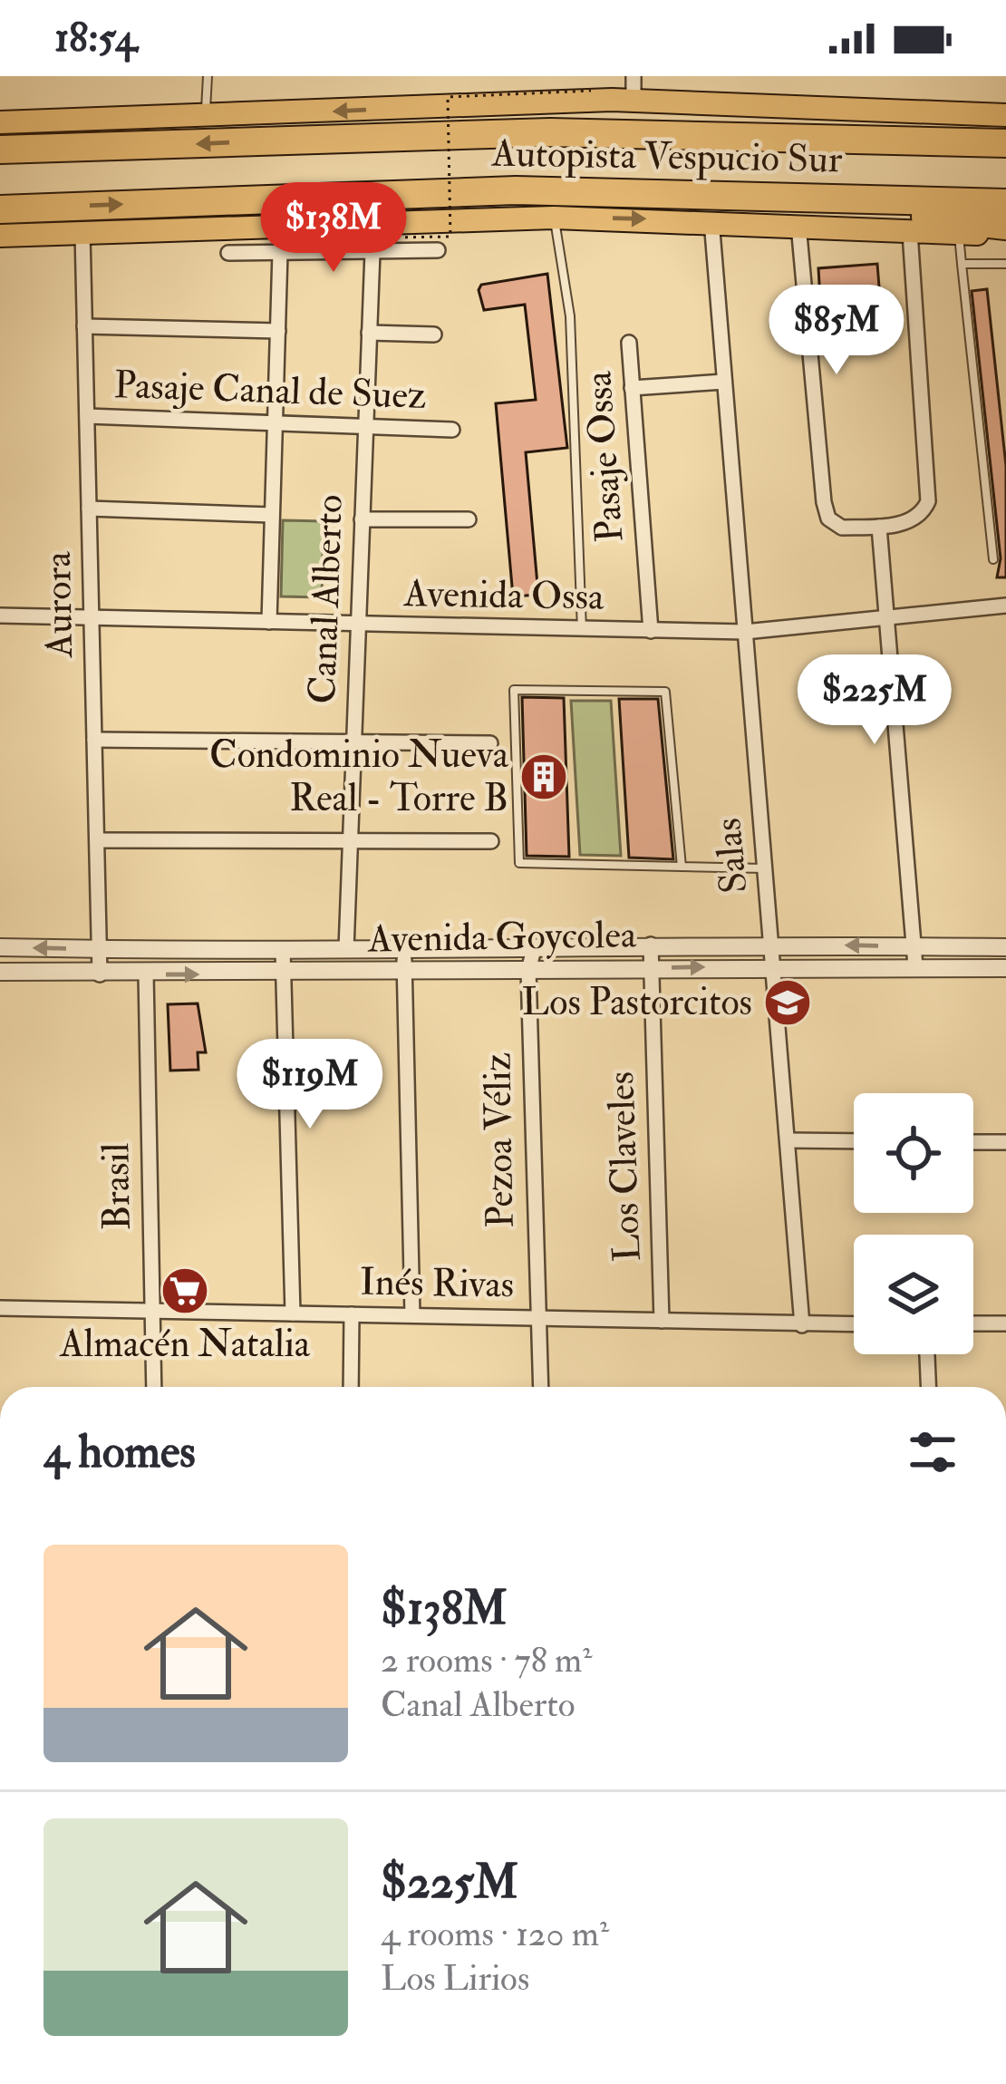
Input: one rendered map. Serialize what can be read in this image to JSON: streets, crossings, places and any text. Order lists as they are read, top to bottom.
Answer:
{
  "streets": {
    "highway": ["Autopista Vespucio Sur"],
    "street": [
      "Pasaje Canal de Suez",
      "Pasaje Ossa",
      "Avenida Ossa",
      "Canal Alberto",
      "Aurora",
      "Salas",
      "Avenida Goycolea",
      "Pezoa Véliz",
      "Los Claveles",
      "Brasil",
      "Inés Rivas"
    ]
  },
  "crossings": [
    ["Pasaje Canal de Suez", "Canal Alberto"],
    ["Pasaje Canal de Suez", "Aurora"],
    ["Pasaje Ossa", "Avenida Ossa"],
    ["Avenida Ossa", "Canal Alberto"],
    ["Avenida Ossa", "Aurora"],
    ["Avenida Ossa", "Salas"],
    ["Canal Alberto", "Avenida Goycolea"],
    ["Aurora", "Avenida Goycolea"],
    ["Salas", "Avenida Goycolea"],
    ["Salas", "Inés Rivas"],
    ["Avenida Goycolea", "Pezoa Véliz"],
    ["Avenida Goycolea", "Los Claveles"],
    ["Avenida Goycolea", "Brasil"],
    ["Pezoa Véliz", "Inés Rivas"],
    ["Los Claveles", "Inés Rivas"],
    ["Brasil", "Inés Rivas"]
  ],
  "places": {
    "building": ["Condominio Nueva Real - Torre B"],
    "school or university": ["Los Pastorcitos"],
    "supermarket": ["Almacén Natalia"]
  },
  "page": {
    "status": "18:54",
    "price": [
      "$138M",
      "$85M",
      "$225M",
      "$119M"
    ],
    "heading": "4 homes",
    "list": [
      {
        "name": "$138M",
        "note": "2 rooms · 78 m² · Canal Alberto"
      },
      {
        "name": "$225M",
        "note": "4 rooms · 120 m² · Los Lirios"
      }
    ]
  }
}
